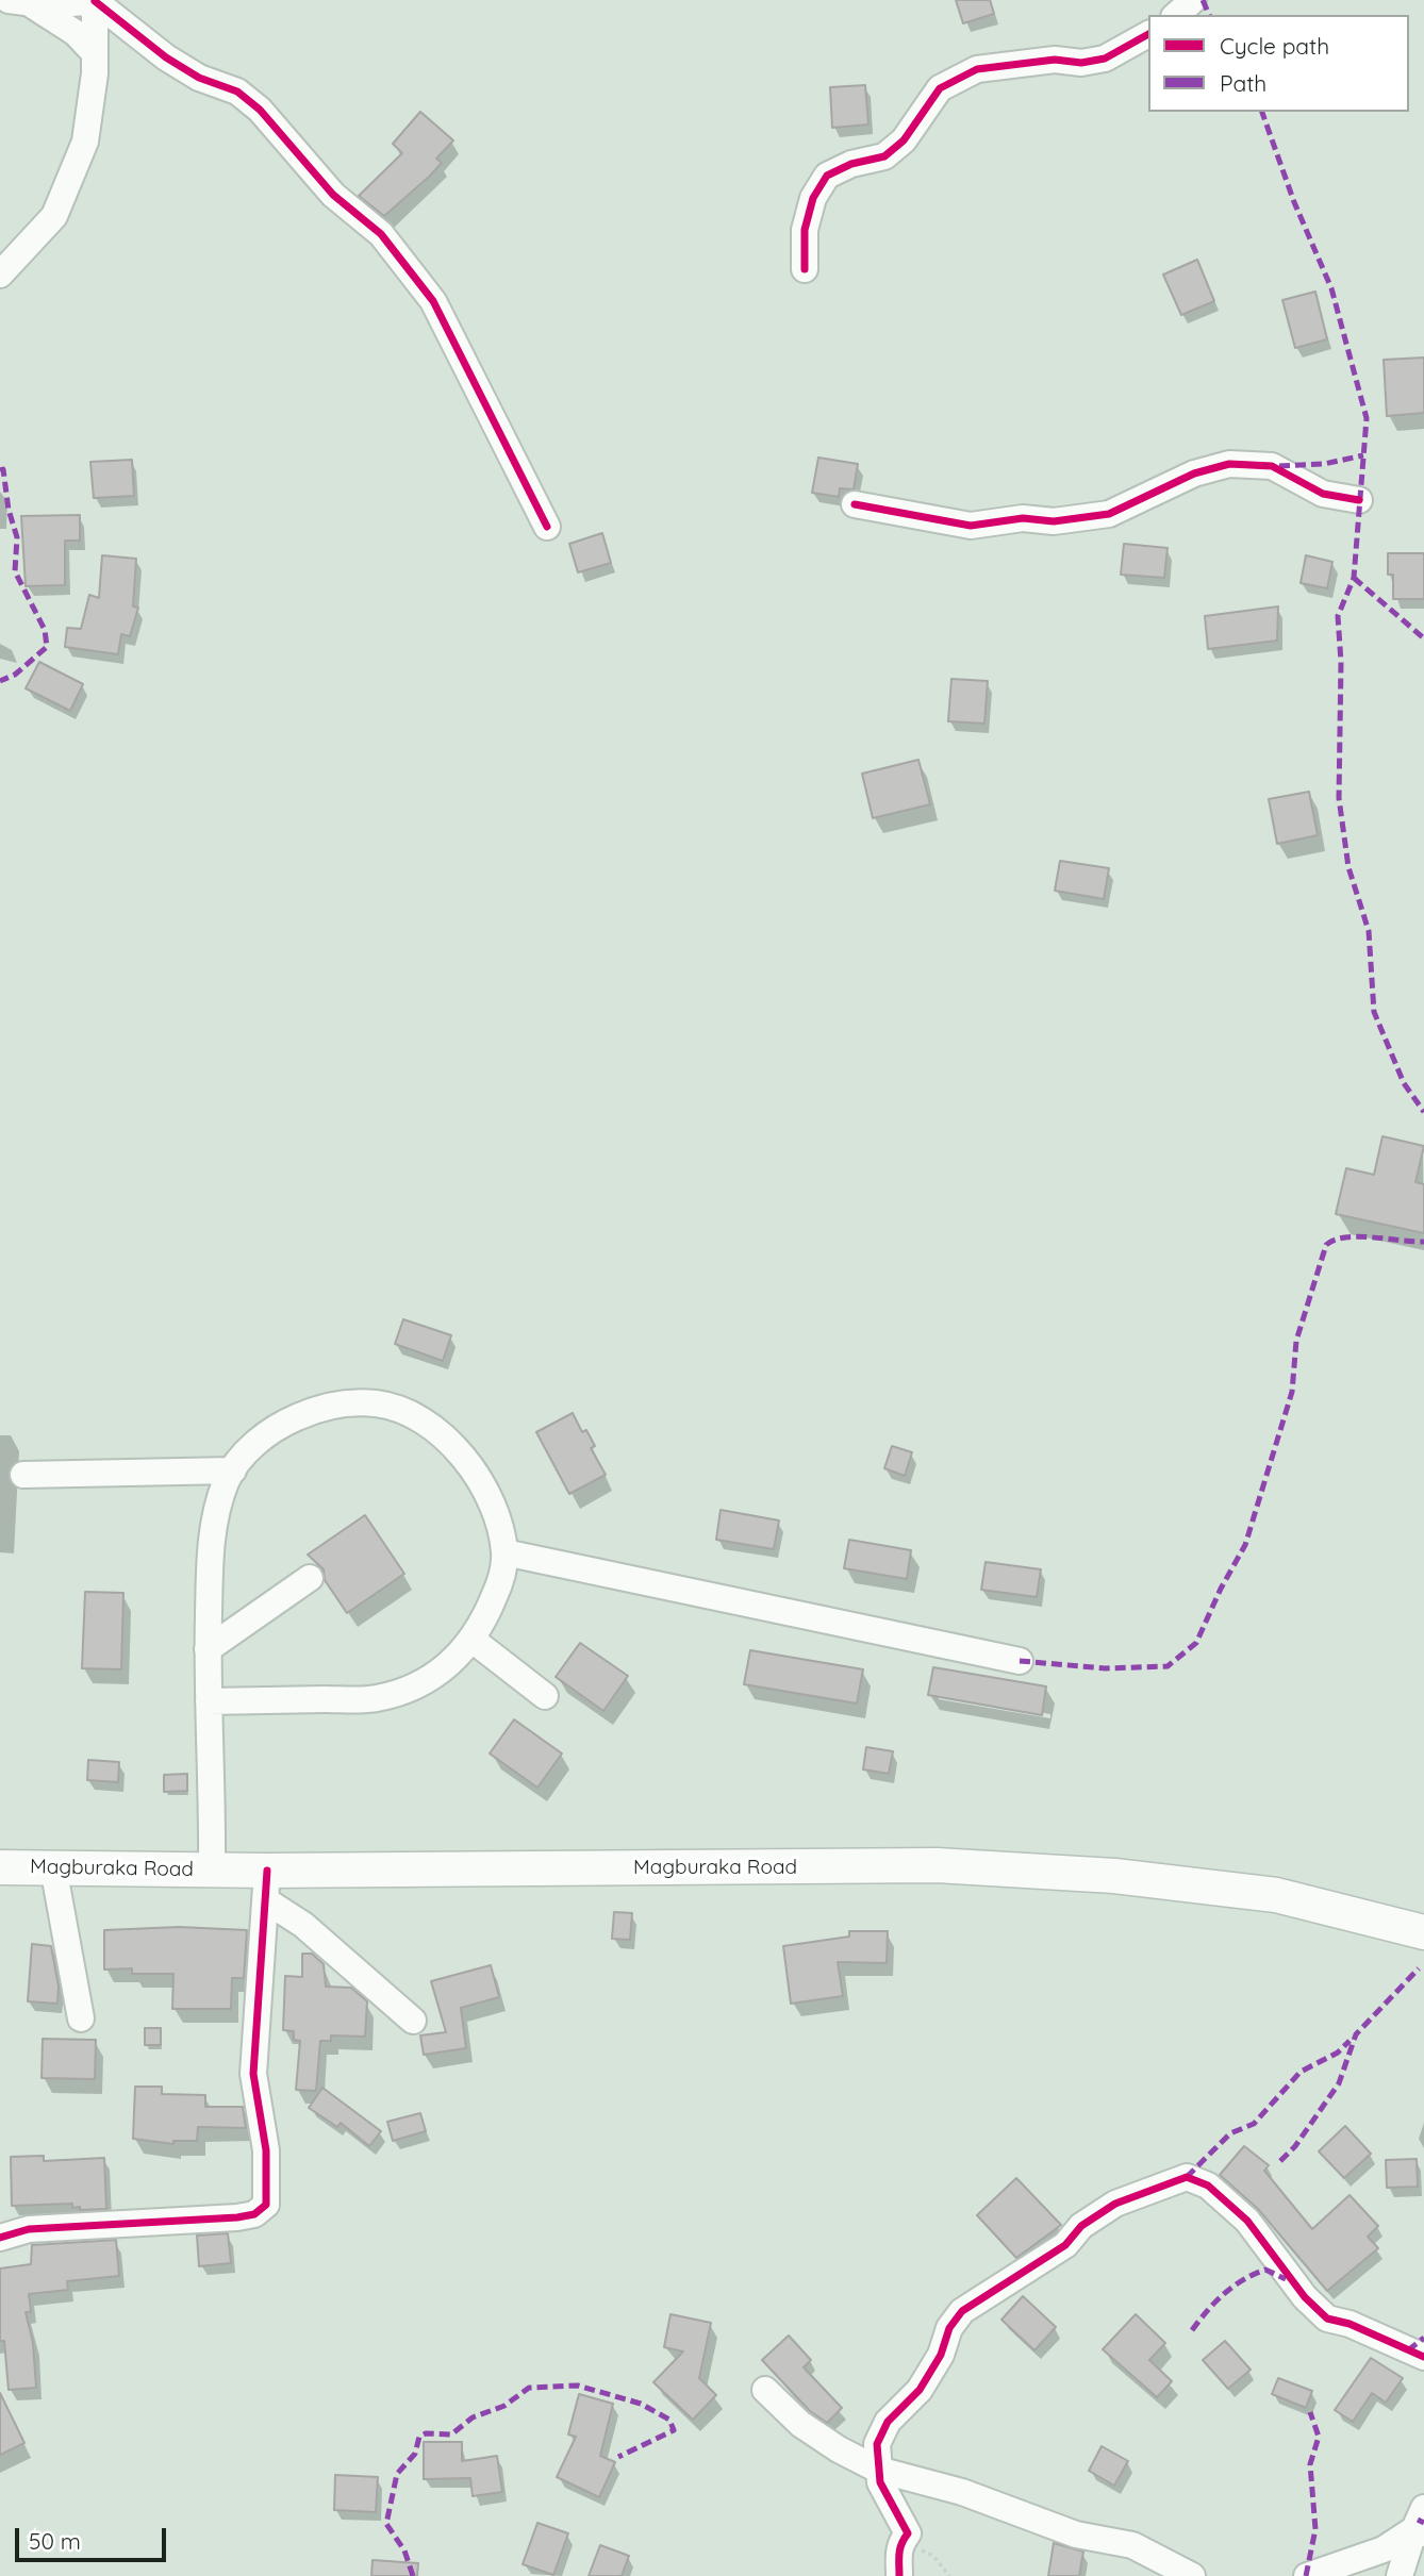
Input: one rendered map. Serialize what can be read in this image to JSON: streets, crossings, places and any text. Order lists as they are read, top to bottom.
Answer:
{
  "streets": {
    "main road": ["Magburaka Road"]
  },
  "legend": ["Cycle path", "Path"],
  "scale_bar": "50 m"
}
